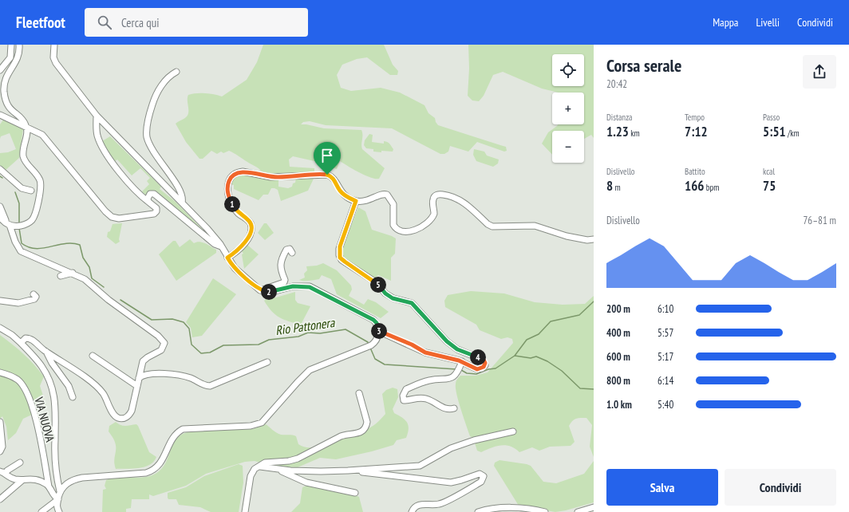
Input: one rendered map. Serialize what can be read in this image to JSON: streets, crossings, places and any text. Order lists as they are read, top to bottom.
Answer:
{
  "streets": {
    "street": ["VIA NUOVA"]
  },
  "water": ["Rio Pattonera"],
  "page": {
    "header": "Fleetfoot",
    "search": "Cerca qui",
    "nav": ["Mappa", "Livelli", "Condividi"],
    "heading": ["Corsa serale", "20:42"],
    "map_buttons": ["+", "−"],
    "stats": [
      ["Distanza", "1.23 km"],
      ["Tempo", "7:12"],
      ["Passo", "5:51 /km"],
      ["Dislivello", "8 m"],
      ["Battito", "166 bpm"],
      ["kcal", "75"]
    ],
    "pins": [
      "1",
      "5",
      "2",
      "3",
      "4"
    ],
    "chart": ["Dislivello", "76–81 m"],
    "list": [
      {
        "name": "200 m",
        "note": "6:10"
      },
      {
        "name": "400 m",
        "note": "5:57"
      },
      {
        "name": "600 m",
        "note": "5:17"
      },
      {
        "name": "800 m",
        "note": "6:14"
      },
      {
        "name": "1.0 km",
        "note": "5:40"
      }
    ],
    "buttons": ["Salva", "Condividi"]
  }
}
